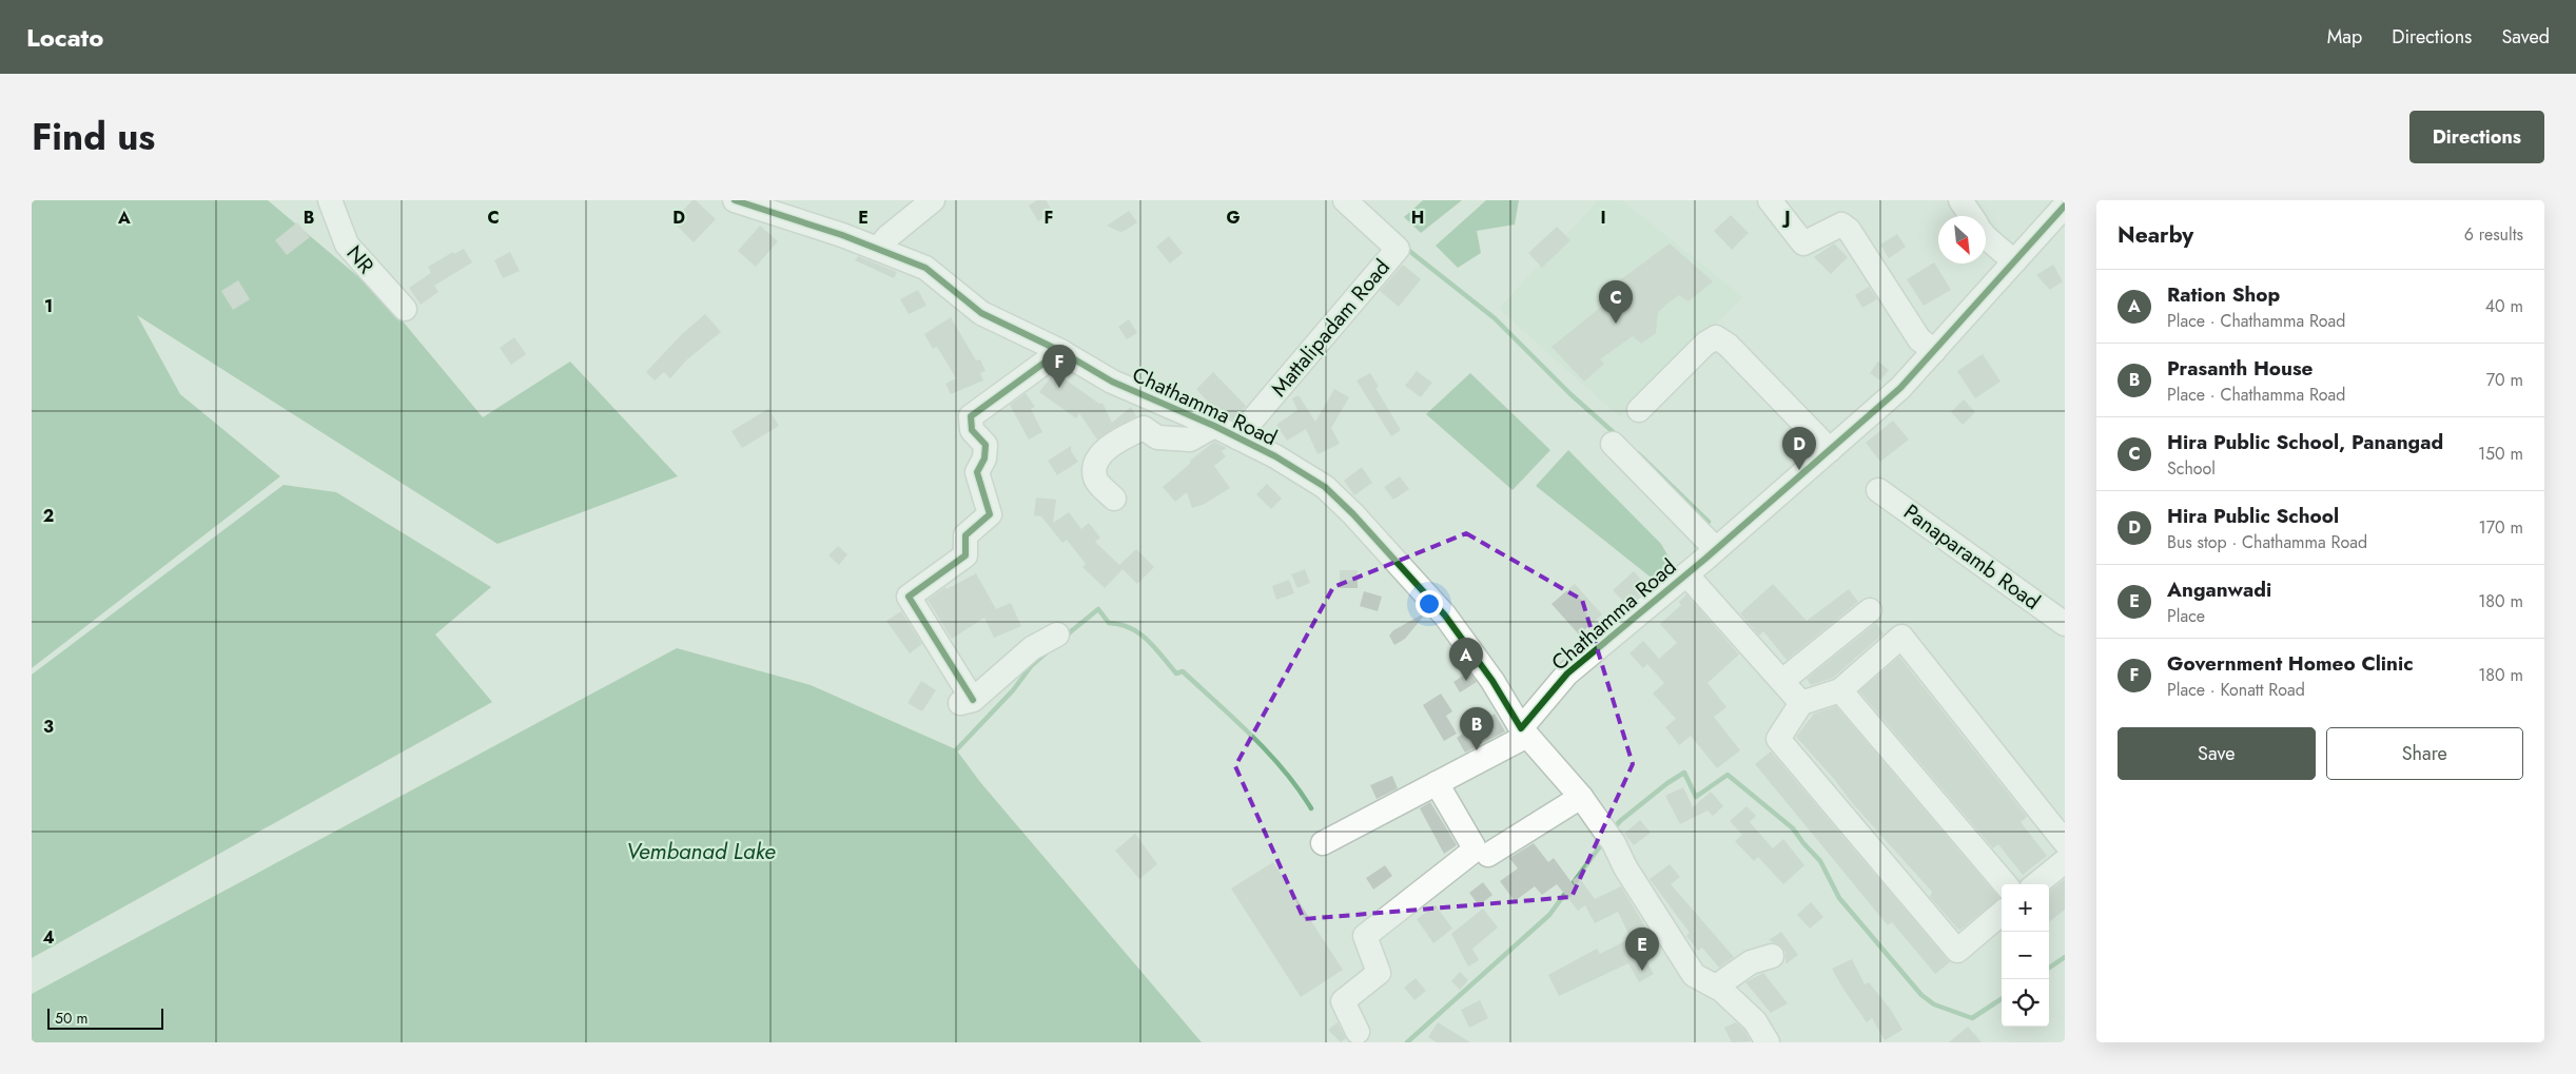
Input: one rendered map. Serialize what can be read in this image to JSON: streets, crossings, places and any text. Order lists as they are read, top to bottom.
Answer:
{
  "streets": {
    "street": [
      "NR",
      "Mattalipadam Road",
      "Chathamma Road",
      "Panaparamb Road"
    ]
  },
  "crossings": [
    ["Mattalipadam Road", "Chathamma Road"]
  ],
  "water": ["Vembanad Lake"],
  "scale_bar": "50 m",
  "north": "bottom right",
  "page": {
    "header": "Locato",
    "nav": ["Map", "Directions", "Saved"],
    "title": "Find us",
    "buttons": [
      "Directions",
      ["Save", "Share"]
    ],
    "heading": ["Nearby", "6 results"],
    "list": [
      {
        "mark": "A",
        "name": "Ration Shop",
        "note": "Place · Chathamma Road",
        "value": "40 m"
      },
      {
        "mark": "B",
        "name": "Prasanth House",
        "note": "Place · Chathamma Road",
        "value": "70 m"
      },
      {
        "mark": "C",
        "name": "Hira Public School, Panangad",
        "note": "School",
        "value": "150 m"
      },
      {
        "mark": "D",
        "name": "Hira Public School",
        "note": "Bus stop · Chathamma Road",
        "value": "170 m"
      },
      {
        "mark": "E",
        "name": "Anganwadi",
        "note": "Place",
        "value": "180 m"
      },
      {
        "mark": "F",
        "name": "Government Homeo Clinic",
        "note": "Place · Konatt Road",
        "value": "180 m"
      }
    ],
    "pins": [
      "C",
      "F",
      "D",
      "A",
      "B",
      "E"
    ],
    "map_buttons": ["+", "−"],
    "scale": "50 m"
  },
  "grid": {
    "columns": [
      "A",
      "B",
      "C",
      "D",
      "E",
      "F",
      "G",
      "H",
      "I",
      "J"
    ],
    "rows": [
      "1",
      "2",
      "3",
      "4"
    ]
  }
}
